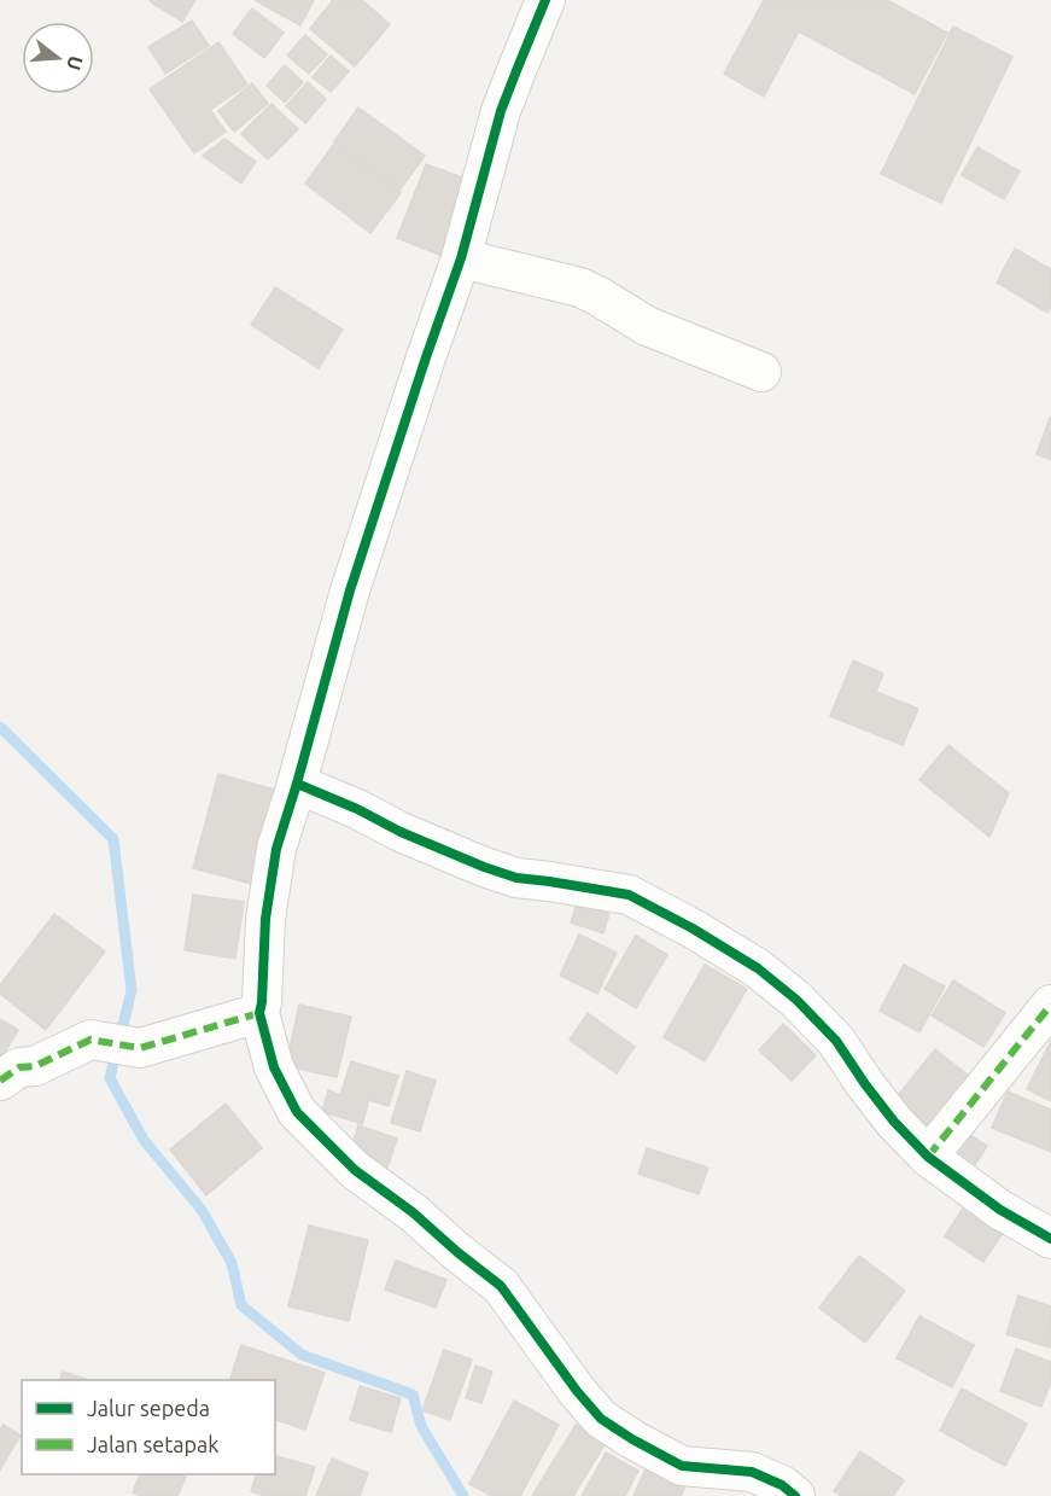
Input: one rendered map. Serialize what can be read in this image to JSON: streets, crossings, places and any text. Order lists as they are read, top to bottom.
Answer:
{
  "legend": ["Jalur sepeda", "Jalan setapak"],
  "north": "right"
}
